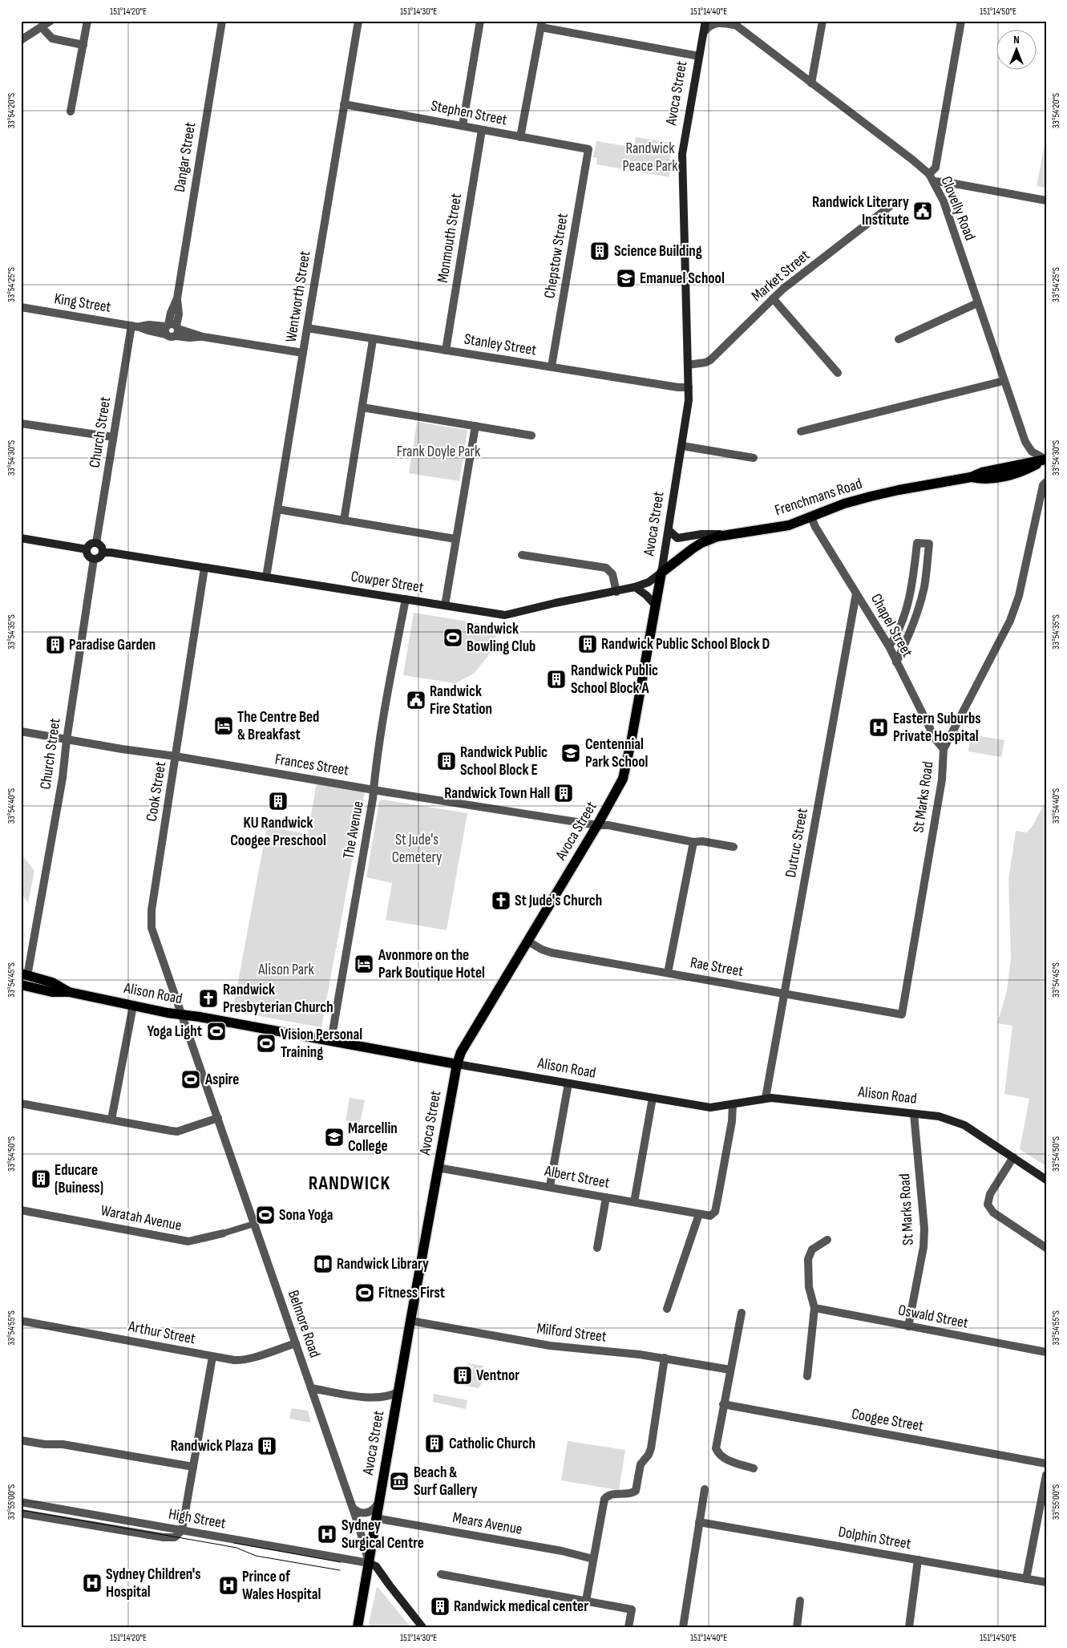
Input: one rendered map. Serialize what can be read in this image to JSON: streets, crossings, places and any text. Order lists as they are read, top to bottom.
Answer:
{
  "streets": {
    "main road": [
      "Avoca Street",
      "Frenchmans Road",
      "Cowper Street",
      "Alison Road"
    ],
    "street": [
      "Stephen Street",
      "Dangar Street",
      "Clovelly Road",
      "Monmouth Street",
      "Chepstow Street",
      "Market Street",
      "Wentworth Street",
      "King Street",
      "Stanley Street",
      "Church Street",
      "Chapel Street",
      "Frances Street",
      "Cook Street",
      "St Marks Road",
      "The Avenue",
      "Dutruc Street",
      "Rae Street",
      "Albert Street",
      "Waratah Avenue",
      "Oswald Street",
      "Belmore Road",
      "Arthur Street",
      "Milford Street",
      "Coogee Street",
      "High Street",
      "Mears Avenue",
      "Dolphin Street"
    ]
  },
  "crossings": [
    ["Avoca Street", "Market Street"],
    ["Avoca Street", "Stanley Street"],
    ["Avoca Street", "Frenchmans Road"],
    ["Avoca Street", "Cowper Street"],
    ["Avoca Street", "Frances Street"],
    ["Avoca Street", "Rae Street"],
    ["Avoca Street", "Alison Road"],
    ["Avoca Street", "Albert Street"],
    ["Avoca Street", "Belmore Road"],
    ["Avoca Street", "Milford Street"],
    ["Avoca Street", "High Street"],
    ["Avoca Street", "Mears Avenue"],
    ["Stephen Street", "Monmouth Street"],
    ["Stephen Street", "Chepstow Street"],
    ["Stephen Street", "Wentworth Street"],
    ["Dangar Street", "King Street"],
    ["Clovelly Road", "Frenchmans Road"],
    ["Monmouth Street", "Stanley Street"],
    ["Chepstow Street", "Stanley Street"],
    ["Wentworth Street", "King Street"],
    ["Wentworth Street", "Stanley Street"],
    ["Wentworth Street", "Cowper Street"],
    ["King Street", "Church Street"],
    ["Church Street", "Cowper Street"],
    ["Church Street", "Frances Street"],
    ["Church Street", "Alison Road"],
    ["Frenchmans Road", "Cowper Street"],
    ["Frenchmans Road", "Chapel Street"],
    ["Cowper Street", "Cook Street"],
    ["Cowper Street", "The Avenue"],
    ["Chapel Street", "St Marks Road"],
    ["Chapel Street", "Dutruc Street"],
    ["Frances Street", "Cook Street"],
    ["Frances Street", "The Avenue"],
    ["Cook Street", "Alison Road"],
    ["Cook Street", "Belmore Road"],
    ["St Marks Road", "Rae Street"],
    ["St Marks Road", "Alison Road"],
    ["St Marks Road", "Oswald Street"],
    ["The Avenue", "Alison Road"],
    ["Dutruc Street", "Rae Street"],
    ["Dutruc Street", "Alison Road"],
    ["Alison Road", "Albert Street"],
    ["Alison Road", "Belmore Road"],
    ["Waratah Avenue", "Belmore Road"],
    ["Belmore Road", "Arthur Street"],
    ["Belmore Road", "High Street"]
  ],
  "districts": ["RANDWICK"],
  "parks": [
    "Randwick Peace Park",
    "Frank Doyle Park",
    "St Jude's Cemetery",
    "Alison Park"
  ],
  "places": {
    "public building": ["Randwick Literary Institute", "Randwick Fire Station"],
    "building": [
      "Science Building",
      "Randwick Public School Block D",
      "Paradise Garden",
      "Randwick Public School Block A",
      "Randwick Public School Block E",
      "Randwick Town Hall",
      "KU Randwick Coogee Preschool",
      "Educare (Buiness)",
      "Ventnor",
      "Catholic Church",
      "Randwick Plaza",
      "Randwick medical center"
    ],
    "school or university": ["Emanuel School", "Centennial Park School", "Marcellin College"],
    "sports": [
      "Randwick Bowling Club",
      "Yoga Light",
      "Vision Personal Training",
      "Aspire",
      "Sona Yoga",
      "Fitness First"
    ],
    "hotel": ["The Centre Bed & Breakfast", "Avonmore on the Park Boutique Hotel"],
    "hospital": [
      "Eastern Suburbs Private Hospital",
      "Sydney Surgical Centre",
      "Sydney Children's Hospital",
      "Prince of Wales Hospital"
    ],
    "church": ["St Jude's Church", "Randwick Presbyterian Church"],
    "library": ["Randwick Library"],
    "museum": ["Beach & Surf Gallery"]
  },
  "north": "top",
  "coordinates": [
    "151°14'20\"E",
    "151°14'30\"E",
    "151°14'40\"E",
    "151°14'50\"E",
    "33°54'20\"S",
    "33°54'25\"S",
    "33°54'30\"S",
    "33°54'35\"S",
    "33°54'40\"S",
    "33°54'45\"S",
    "33°54'50\"S",
    "33°54'55\"S",
    "33°55'00\"S"
  ]
}
